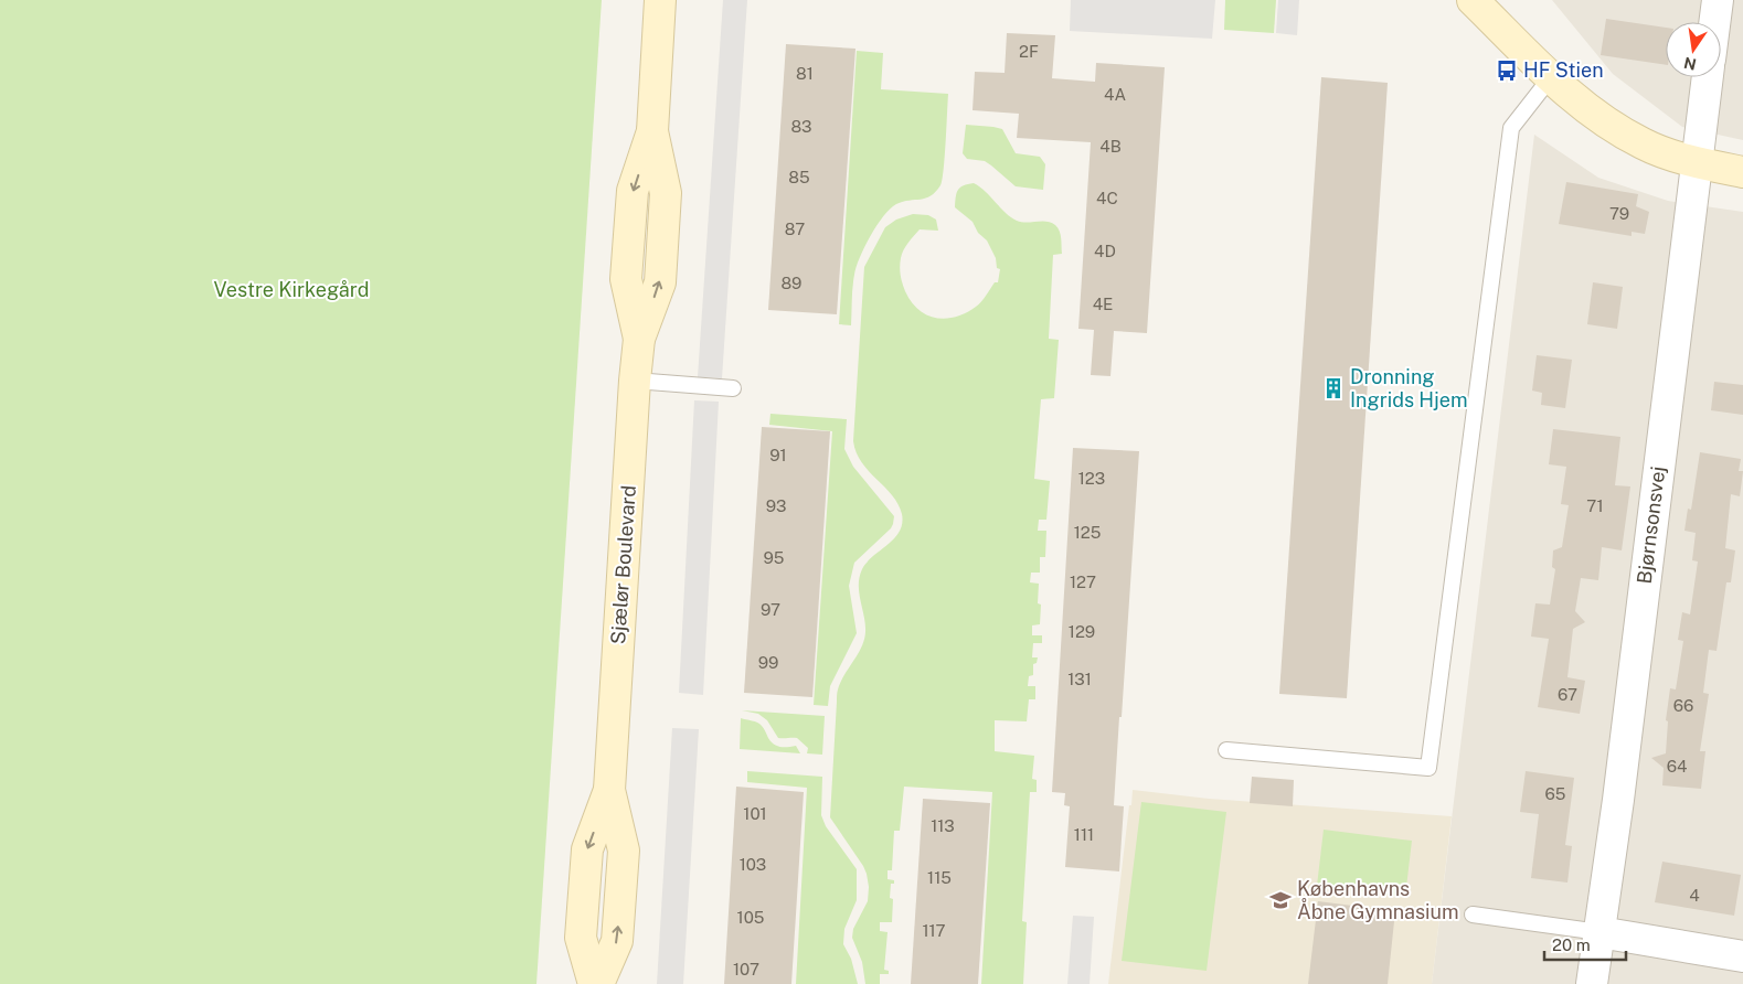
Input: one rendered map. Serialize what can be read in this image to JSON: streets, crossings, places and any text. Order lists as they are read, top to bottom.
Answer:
{
  "streets": {
    "street": ["Bjørnsonsvej", "Sjælør Boulevard"]
  },
  "parks": ["Vestre Kirkegård"],
  "places": {
    "bus stop": ["HF Stien"],
    "building": ["Dronning Ingrids Hjem"],
    "school or university": ["Københavns Åbne Gymnasium"]
  },
  "house_numbers": [
    "2F",
    "81",
    "4A",
    "83",
    "4B",
    "85",
    "4C",
    "79",
    "87",
    "4D",
    "89",
    "4E",
    "91",
    "123",
    "93",
    "71",
    "125",
    "95",
    "127",
    "97",
    "129",
    "99",
    "131",
    "67",
    "66",
    "64",
    "65",
    "101",
    "113",
    "111",
    "103",
    "115",
    "4",
    "105",
    "117",
    "107"
  ],
  "scale_bar": "20 m",
  "north": "bottom"
}
